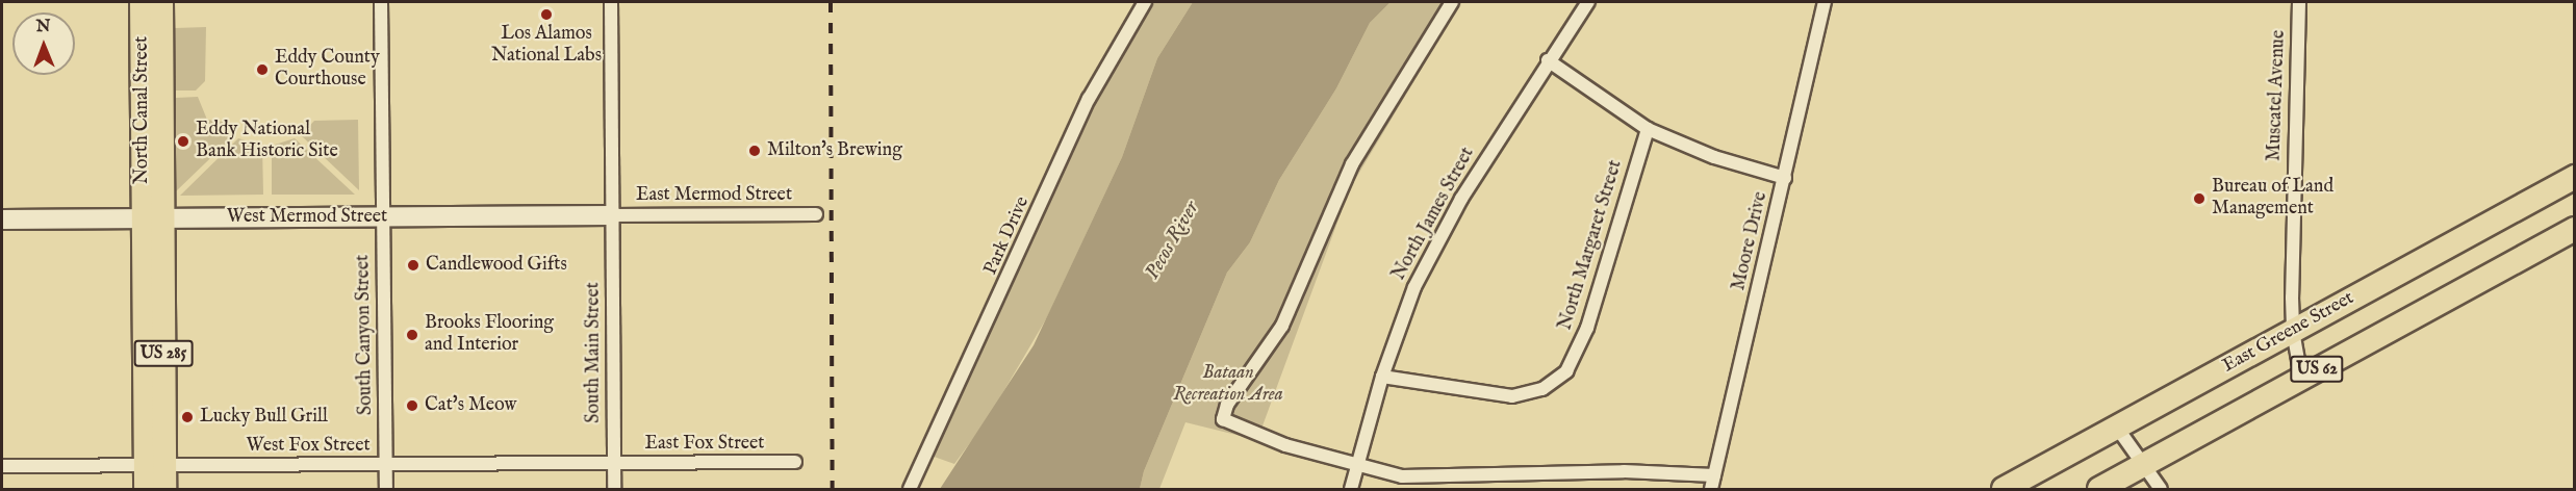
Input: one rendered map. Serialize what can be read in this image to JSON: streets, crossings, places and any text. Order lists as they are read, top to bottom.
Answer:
{
  "streets": {
    "highway": [
      "North Canal Street",
      "East Greene Street",
      "US 285",
      "US 62"
    ],
    "street": [
      "Muscatel Avenue",
      "East Mermod Street",
      "North James Street",
      "West Mermod Street",
      "Park Drive",
      "Moore Drive",
      "North Margaret Street",
      "South Canyon Street",
      "South Main Street",
      "East Fox Street",
      "West Fox Street"
    ]
  },
  "crossings": [
    ["Muscatel Avenue", "East Greene Street"],
    ["Muscatel Avenue", "US 62"],
    ["North Canal Street", "West Mermod Street"],
    ["North Canal Street", "US 285"],
    ["East Mermod Street", "West Mermod Street"],
    ["East Mermod Street", "South Main Street"],
    ["North James Street", "North Margaret Street"],
    ["West Mermod Street", "South Canyon Street"],
    ["West Mermod Street", "South Main Street"],
    ["West Mermod Street", "US 285"],
    ["South Canyon Street", "West Fox Street"],
    ["South Main Street", "East Fox Street"],
    ["South Main Street", "West Fox Street"],
    ["US 285", "West Fox Street"],
    ["East Fox Street", "West Fox Street"]
  ],
  "water": ["Pecos River"],
  "parks": ["Bataan Recreation Area"],
  "places": [
    "Los Alamos National Labs",
    "Eddy County Courthouse",
    "Eddy National Bank Historic Site",
    "Milton's Brewing",
    "Bureau of Land Management",
    "Candlewood Gifts",
    "Brooks Flooring and Interior",
    "Cat's Meow",
    "Lucky Bull Grill"
  ],
  "north": "top"
}
